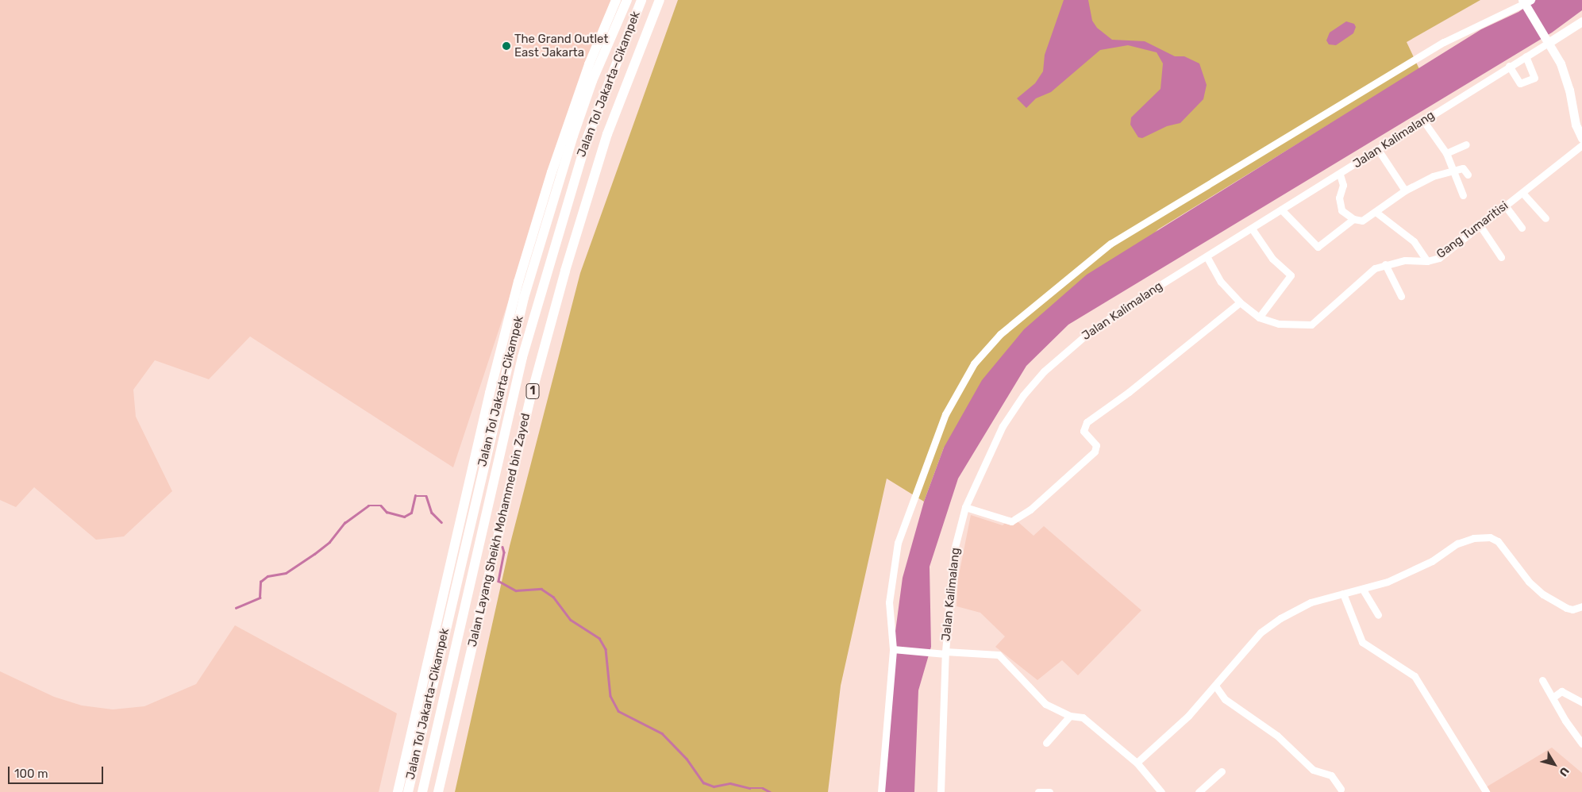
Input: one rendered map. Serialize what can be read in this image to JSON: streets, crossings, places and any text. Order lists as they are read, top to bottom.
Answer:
{
  "streets": {
    "highway": ["Jalan Tol Jakarta–Cikampek", "1", "Jalan Layang Sheikh Mohammed bin Zayed"],
    "main road": ["Jalan Kalimalang"],
    "street": ["Gang Tumaritisi"]
  },
  "crossings": [
    ["Jalan Kalimalang", "Gang Tumaritisi"]
  ],
  "places": ["The Grand Outlet East Jakarta"],
  "scale_bar": "100 m",
  "north": "bottom right"
}
